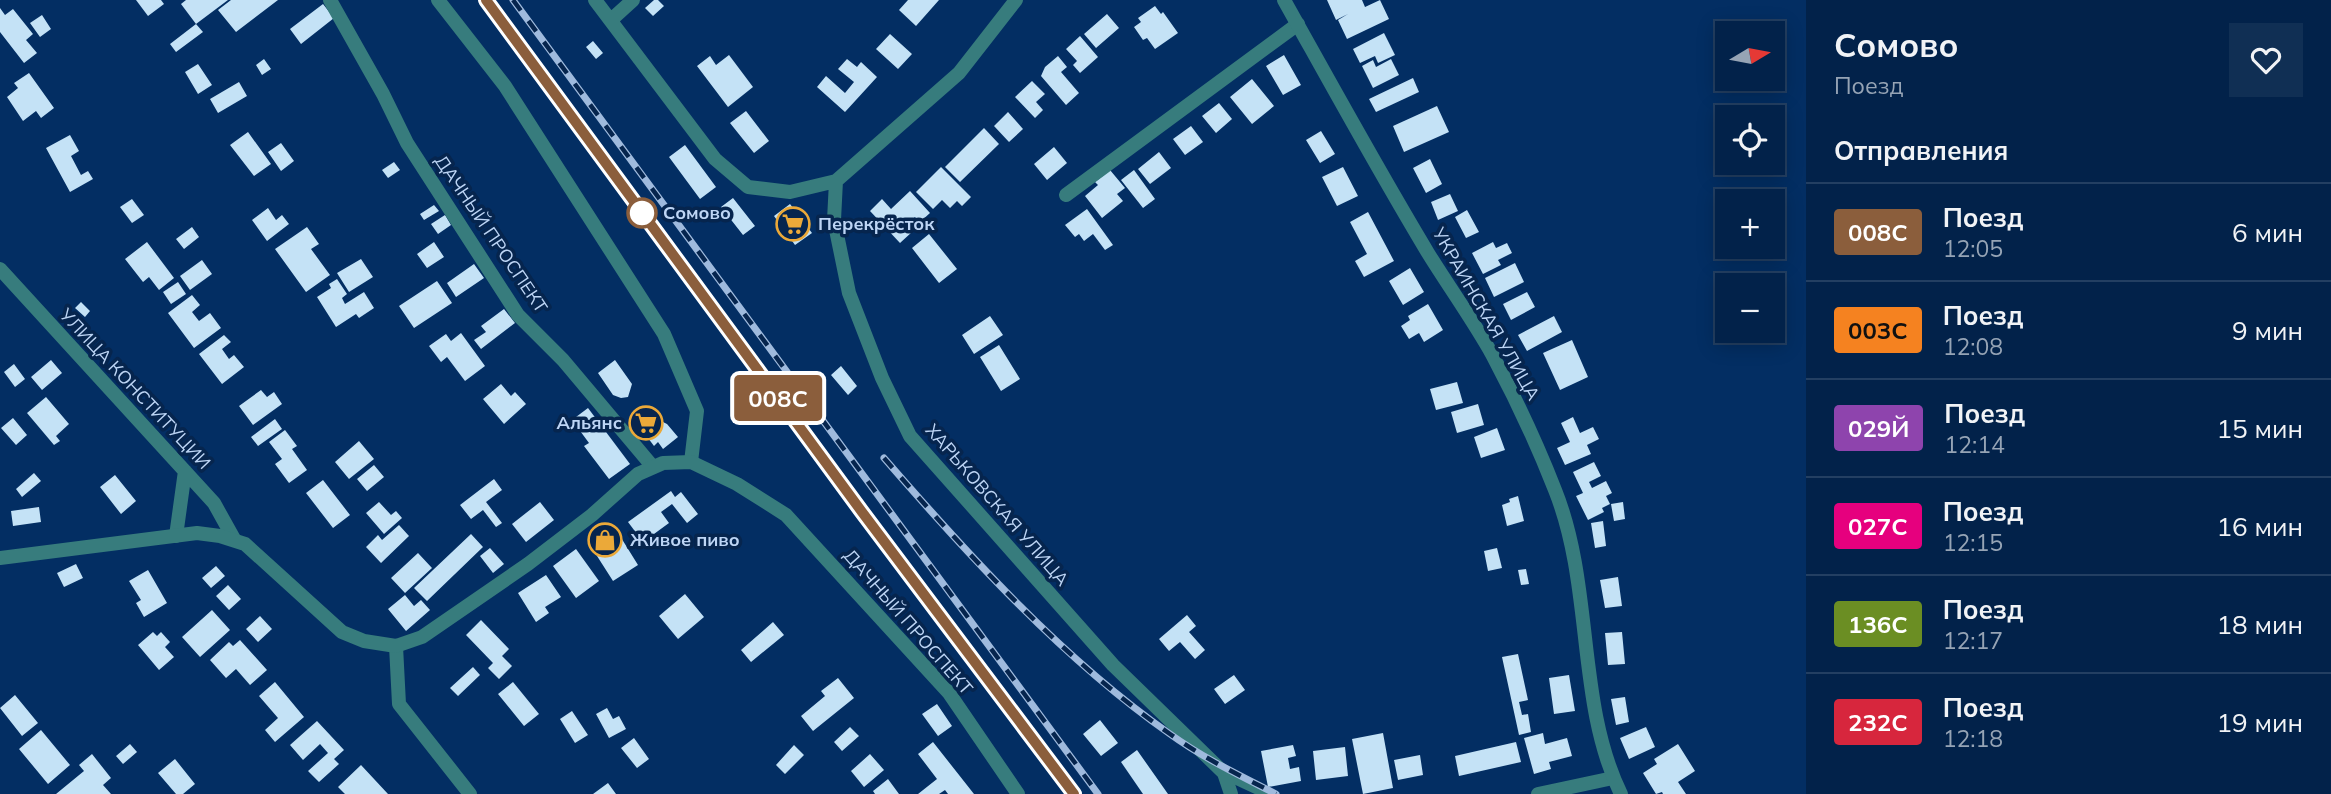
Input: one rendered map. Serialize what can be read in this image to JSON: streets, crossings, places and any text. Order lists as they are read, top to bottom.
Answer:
{
  "streets": {
    "street": [
      "ДАЧНЫЙ ПРОСПЕКТ",
      "УКРАИНСКАЯ УЛИЦА",
      "УЛИЦА КОНСТИТУЦИИ",
      "ХАРЬКОВСКАЯ УЛИЦА"
    ]
  },
  "places": {
    "other": ["Сомово"],
    "supermarket": ["Перекрёсток", "Альянс"],
    "shop": ["Живое пиво"]
  },
  "north": "right",
  "page": {
    "on_map": "008С",
    "heading": [
      ["Сомово", "Поезд"],
      "Отправления"
    ],
    "map_buttons": ["+", "−"],
    "list": [
      {
        "mark": "008С",
        "name": "Поезд",
        "note": "12:05",
        "value": "6 мин"
      },
      {
        "mark": "003С",
        "name": "Поезд",
        "note": "12:08",
        "value": "9 мин"
      },
      {
        "mark": "029Й",
        "name": "Поезд",
        "note": "12:14",
        "value": "15 мин"
      },
      {
        "mark": "027С",
        "name": "Поезд",
        "note": "12:15",
        "value": "16 мин"
      },
      {
        "mark": "136С",
        "name": "Поезд",
        "note": "12:17",
        "value": "18 мин"
      },
      {
        "mark": "232C",
        "name": "Поезд",
        "note": "12:18",
        "value": "19 мин"
      }
    ]
  }
}
